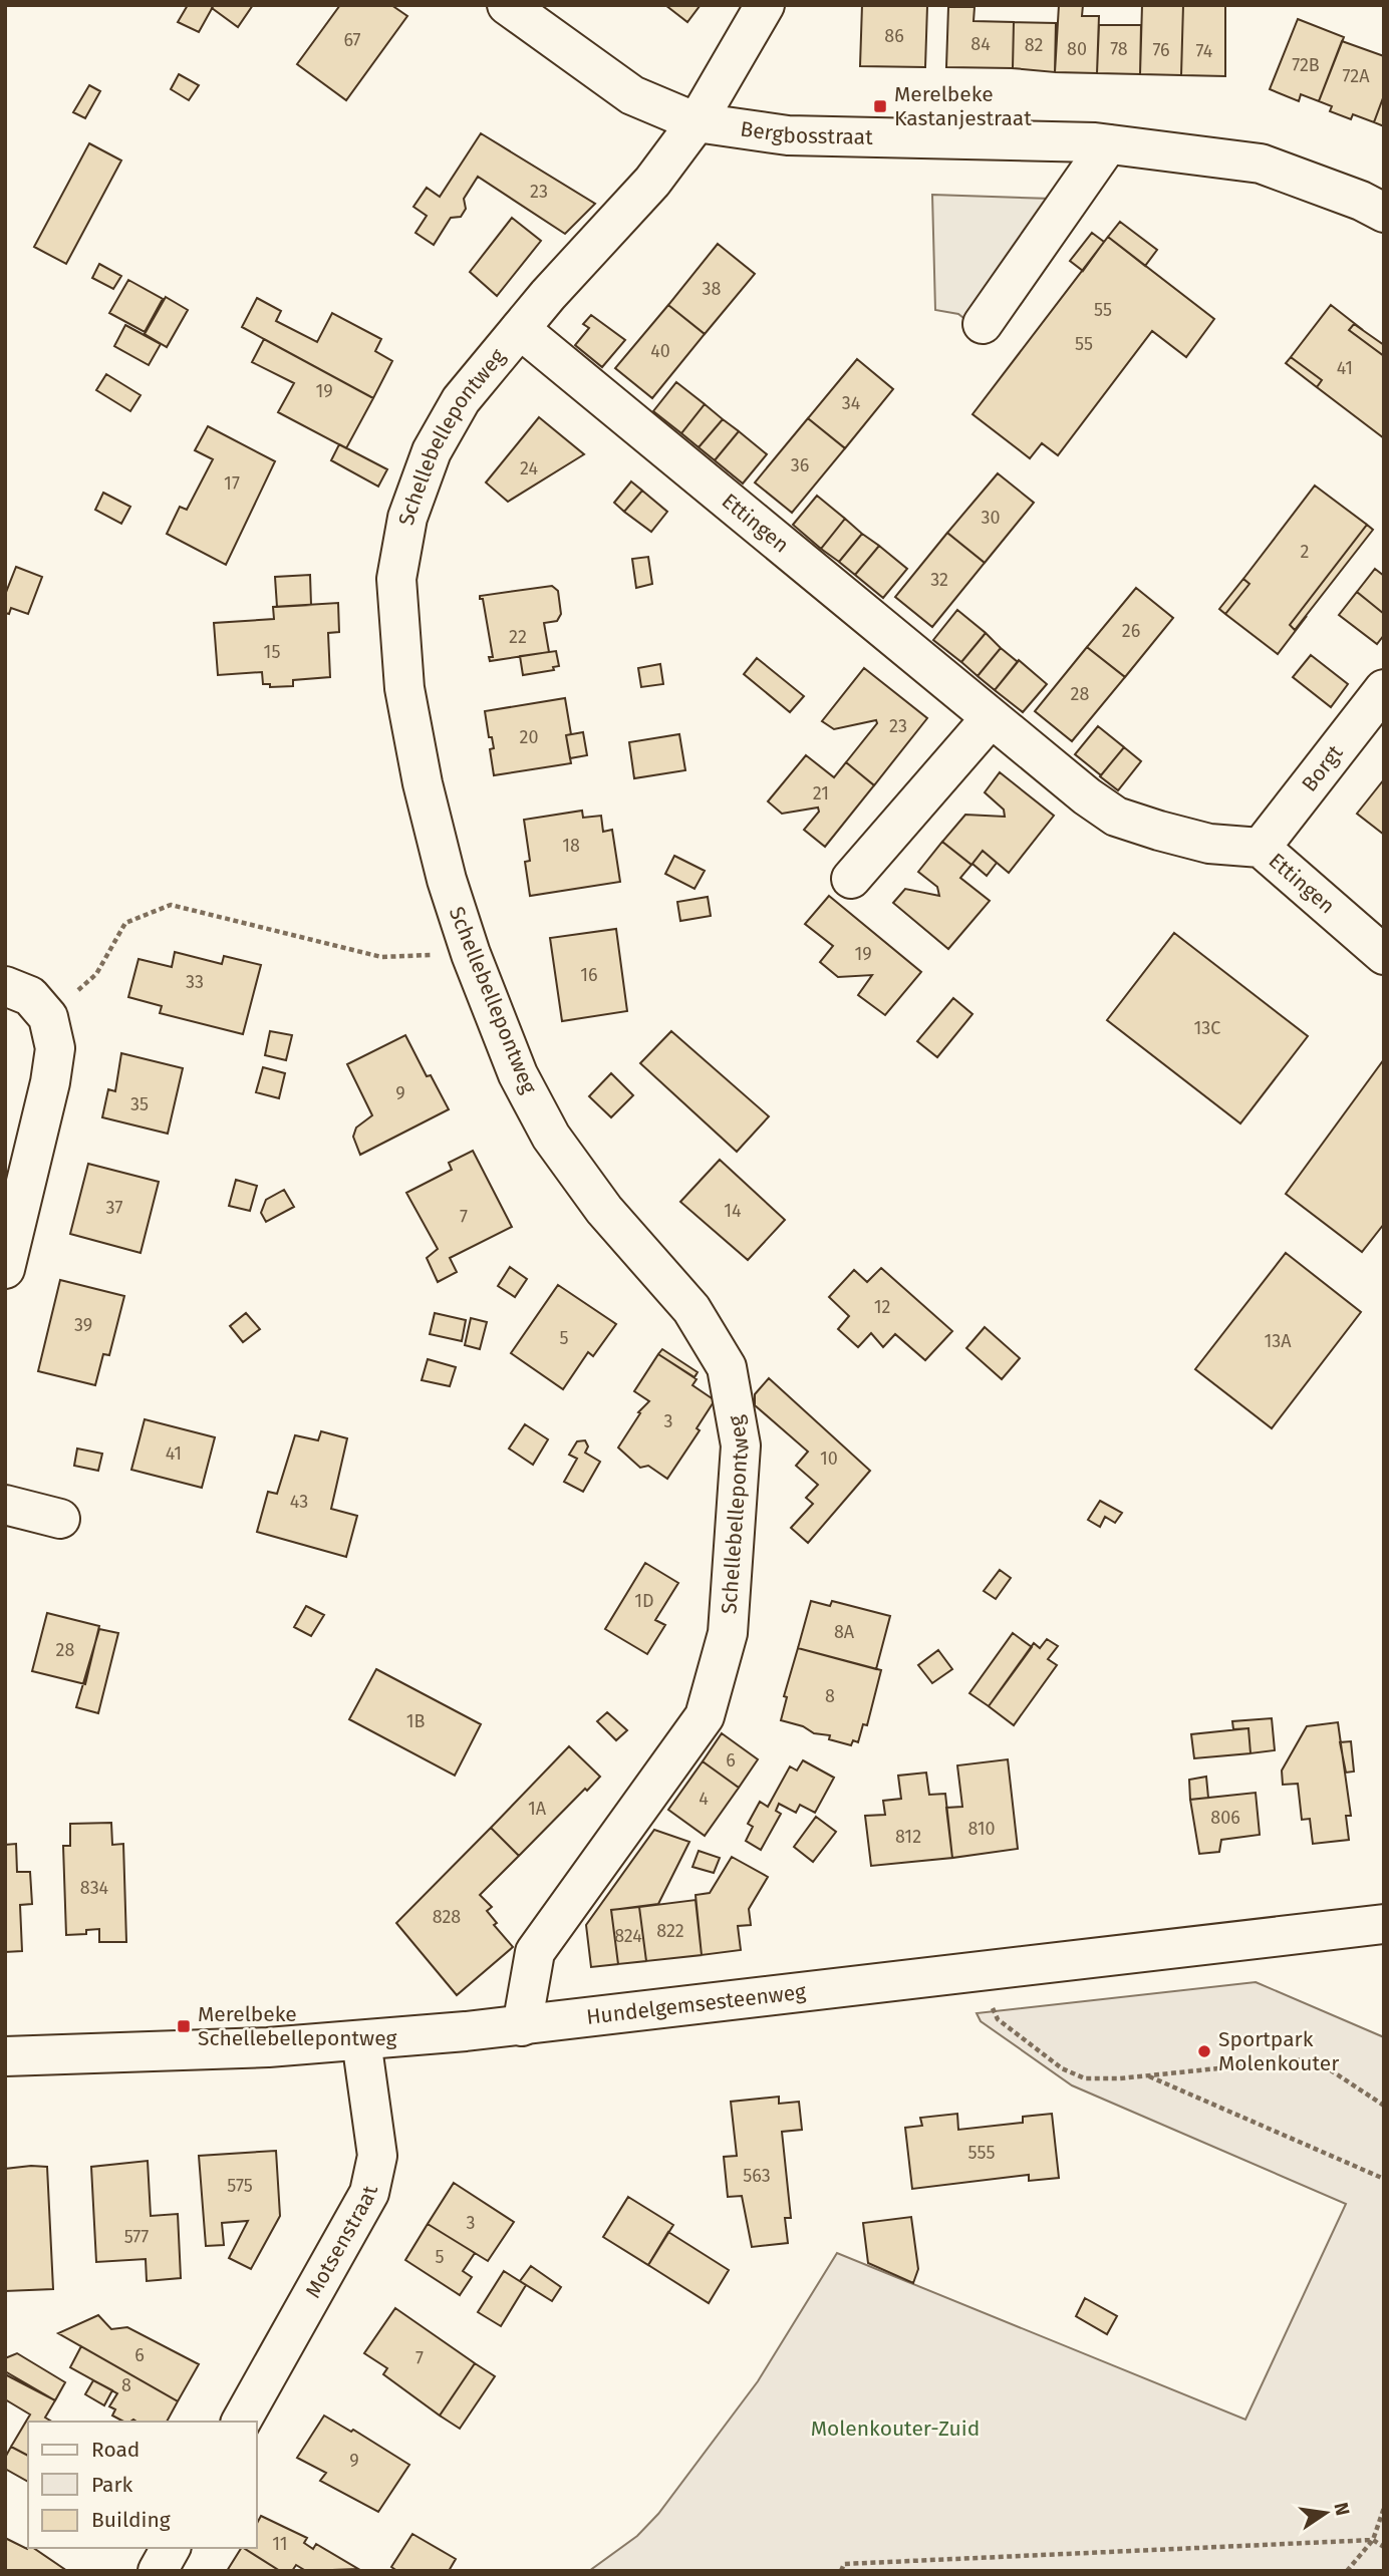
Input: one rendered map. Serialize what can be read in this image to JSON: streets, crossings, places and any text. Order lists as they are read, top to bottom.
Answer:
{
  "streets": {
    "street": [
      "Bergbosstraat",
      "Schellebellepontweg",
      "Ettingen",
      "Borgt",
      "Hundelgemsesteenweg",
      "Motsenstraat"
    ]
  },
  "crossings": [
    ["Bergbosstraat", "Schellebellepontweg"],
    ["Schellebellepontweg", "Ettingen"],
    ["Schellebellepontweg", "Hundelgemsesteenweg"],
    ["Ettingen", "Borgt"],
    ["Hundelgemsesteenweg", "Motsenstraat"]
  ],
  "parks": ["Molenkouter-Zuid"],
  "places": {
    "transit": ["Merelbeke Kastanjestraat", "Merelbeke Schellebellepontweg"],
    "other": ["Sportpark Molenkouter"]
  },
  "house_numbers": [
    "86",
    "67",
    "84",
    "82",
    "80",
    "78",
    "76",
    "74",
    "72B",
    "72A",
    "23",
    "38",
    "55",
    "55",
    "40",
    "41",
    "19",
    "34",
    "36",
    "24",
    "17",
    "30",
    "2",
    "32",
    "26",
    "22",
    "15",
    "28",
    "23",
    "20",
    "21",
    "18",
    "19",
    "16",
    "33",
    "13C",
    "9",
    "35",
    "37",
    "14",
    "7",
    "12",
    "39",
    "5",
    "13A",
    "3",
    "41",
    "10",
    "43",
    "1D",
    "8A",
    "28",
    "8",
    "1B",
    "6",
    "4",
    "1A",
    "806",
    "810",
    "812",
    "834",
    "828",
    "822",
    "824",
    "555",
    "563",
    "575",
    "3",
    "577",
    "5",
    "6",
    "7",
    "8",
    "9",
    "11"
  ],
  "legend": ["Road", "Park", "Building"],
  "north": "right"
}
